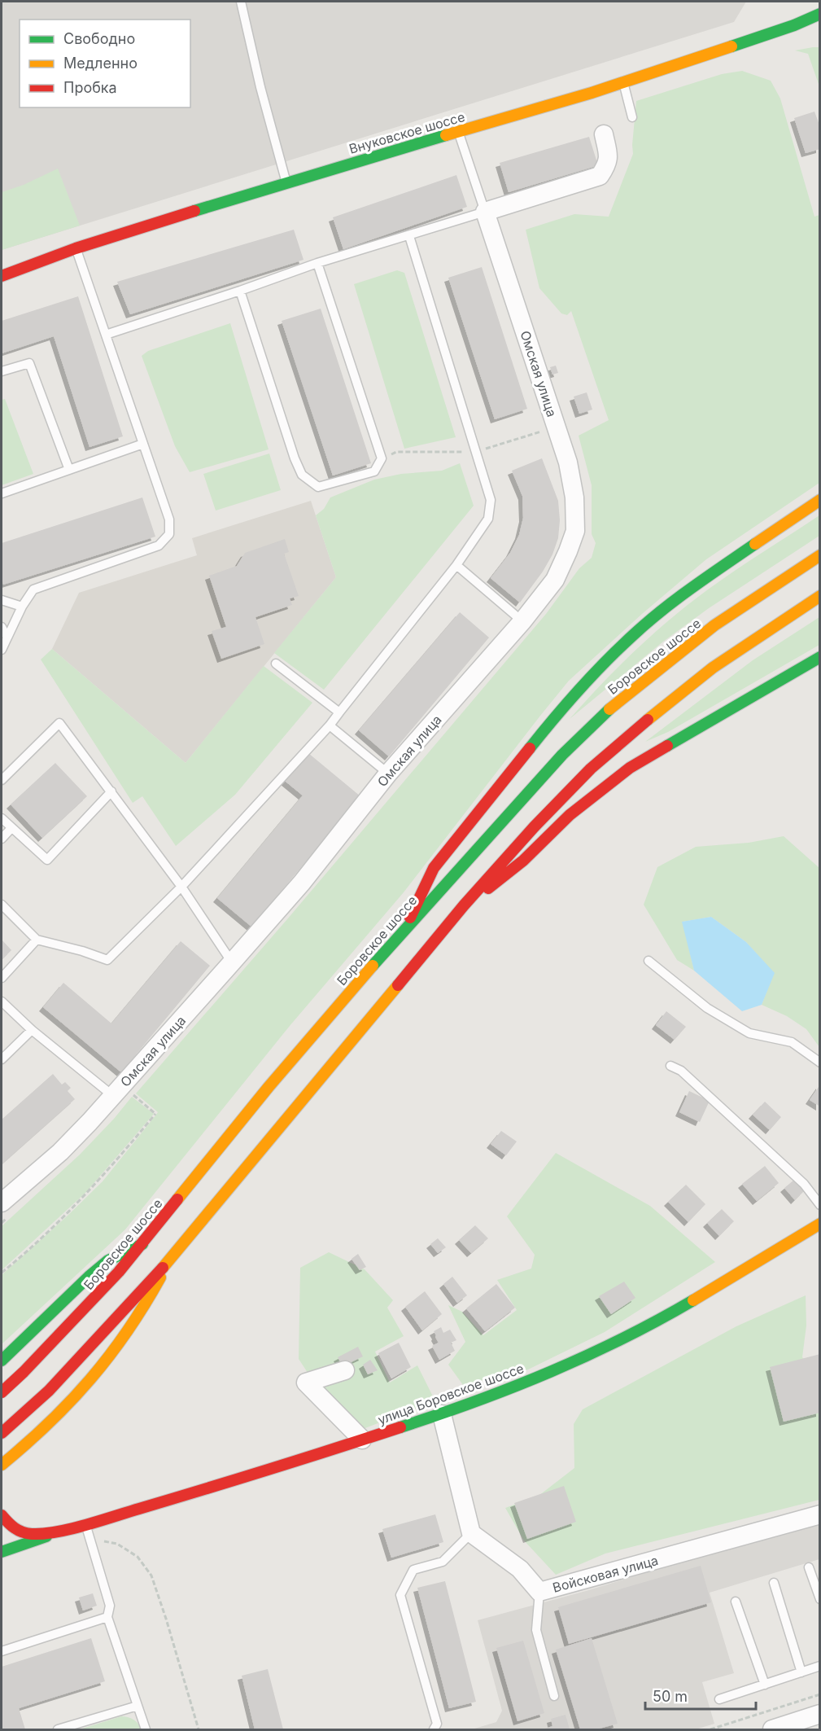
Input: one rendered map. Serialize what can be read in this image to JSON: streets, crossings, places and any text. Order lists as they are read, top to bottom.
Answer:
{
  "streets": {
    "main road": ["Внуковское шоссе", "Боровское шоссе", "улица Боровское шоссе"],
    "street": ["Омская улица", "Войсковая улица"]
  },
  "legend": ["Свободно", "Медленно", "Пробка"],
  "scale_bar": "50 m"
}
